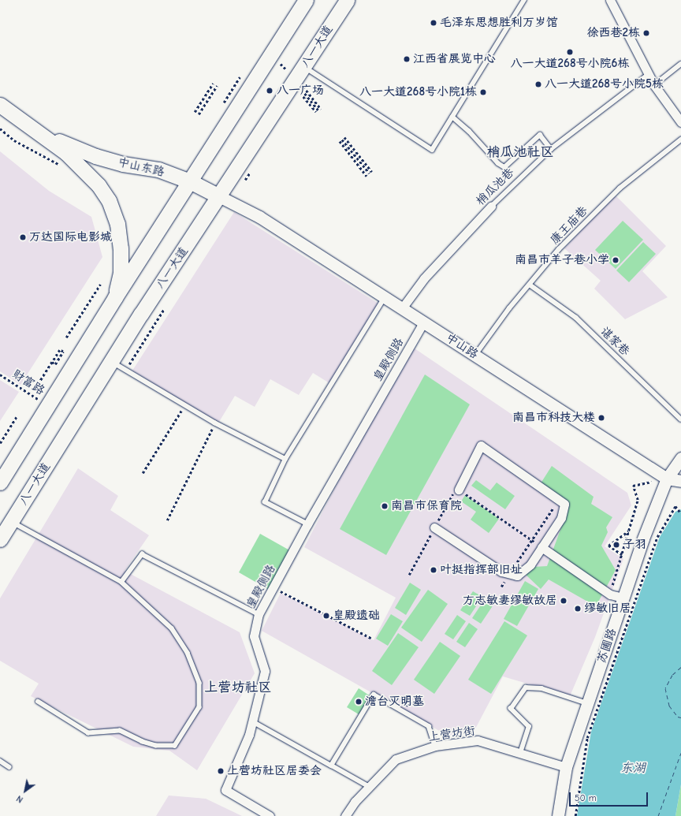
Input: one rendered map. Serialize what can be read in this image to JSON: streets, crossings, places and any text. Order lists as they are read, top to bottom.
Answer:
{
  "streets": {
    "highway": ["八一大道", "中山东路"],
    "main road": ["中山路", "苏圃路"],
    "street": ["梢瓜池巷", "皇殿侧路", "上营坊街"],
    "lane": ["康王庙巷", "谌家巷"],
    "path": ["财富路"]
  },
  "crossings": [
    ["八一大道", "中山东路"],
    ["中山东路", "中山路"],
    ["梢瓜池巷", "中山路"],
    ["康王庙巷", "谌家巷"],
    ["康王庙巷", "中山路"],
    ["中山路", "皇殿侧路"],
    ["中山路", "苏圃路"],
    ["苏圃路", "上营坊街"]
  ],
  "districts": ["梢瓜池社区", "上营坊社区"],
  "water": ["东湖"],
  "places": [
    "毛泽东思想胜利万岁馆",
    "徐西巷2栋",
    "八一大道268号小院6栋",
    "江西省展览中心",
    "八一大道268号小院5栋",
    "八一广场",
    "八一大道268号小院1栋",
    "万达国际电影城",
    "南昌市羊子巷小学",
    "南昌市科技大楼",
    "南昌市保育院",
    "子羽",
    "叶挺指挥部旧址",
    "方志敏妻缪敏故居",
    "缪敏旧居",
    "皇殿遗础",
    "澹台灭明墓",
    "上营坊社区居委会"
  ],
  "scale_bar": "50 m",
  "north": "bottom left"
}
